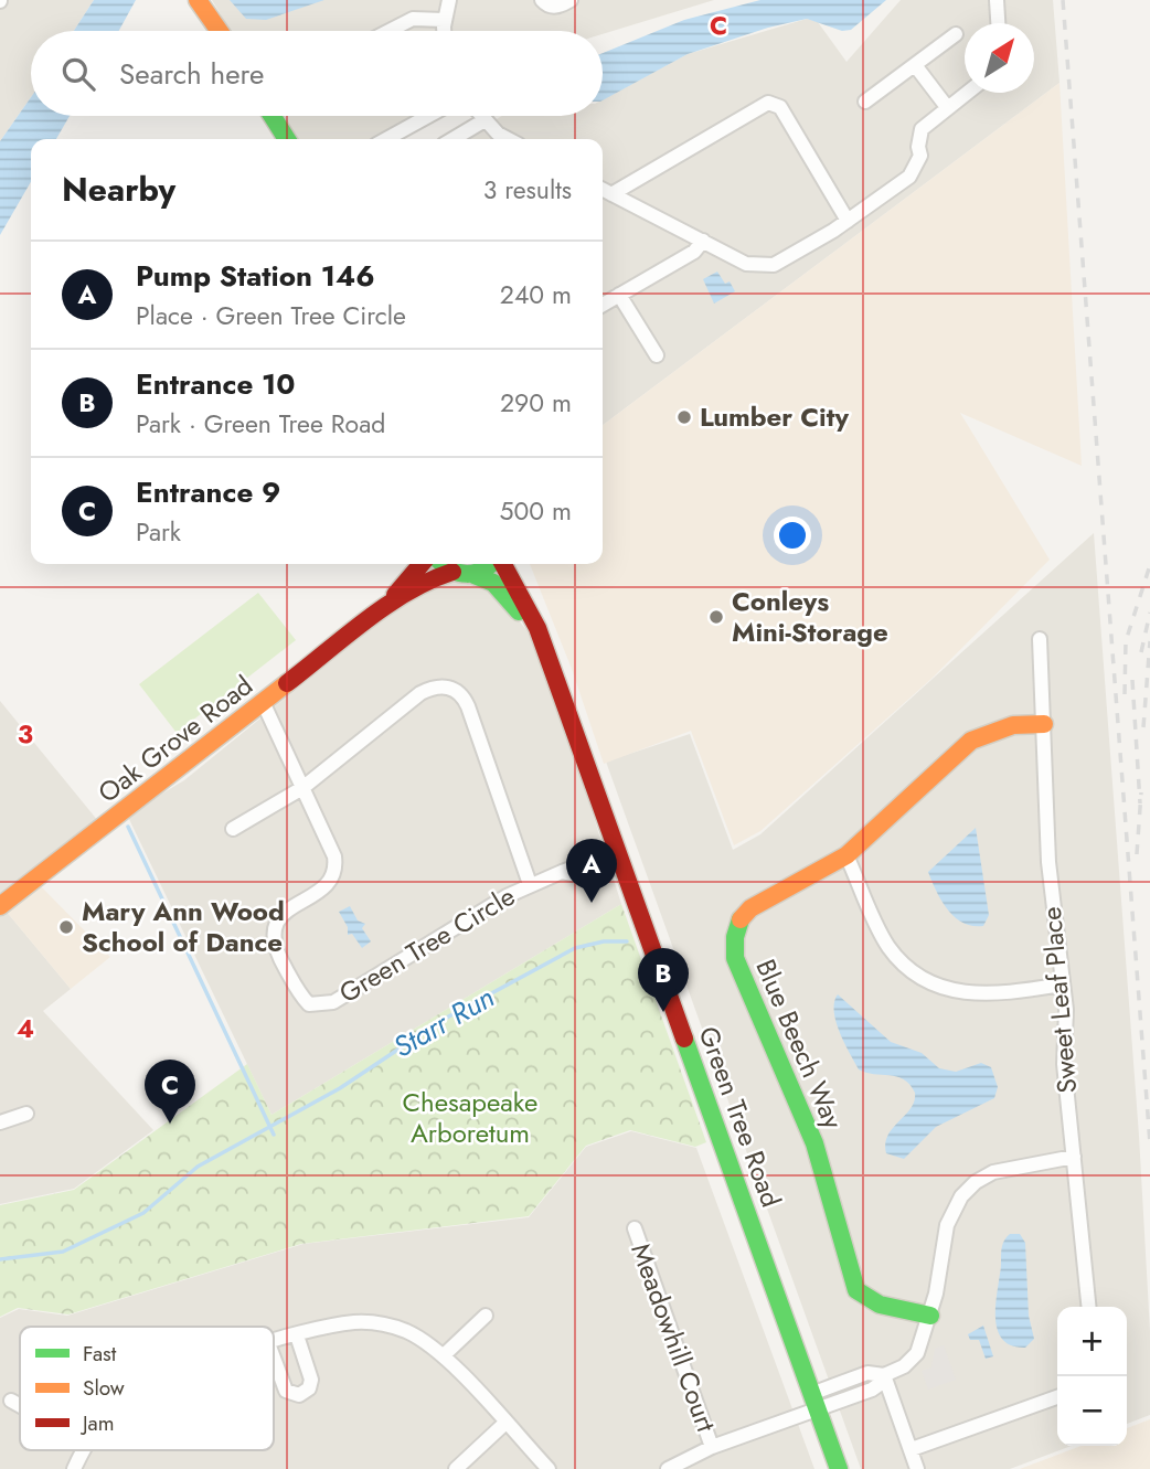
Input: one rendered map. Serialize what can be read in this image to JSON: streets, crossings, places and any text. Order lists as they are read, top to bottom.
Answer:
{
  "streets": {
    "street": [
      "Oak Grove Road",
      "Green Tree Circle",
      "Sweet Leaf Place",
      "Blue Beech Way",
      "Green Tree Road",
      "Meadowhill Court"
    ]
  },
  "crossings": [
    ["Oak Grove Road", "Green Tree Circle"],
    ["Green Tree Circle", "Green Tree Road"],
    ["Sweet Leaf Place", "Blue Beech Way"]
  ],
  "water": ["Starr Run"],
  "parks": ["Chesapeake Arboretum"],
  "places": ["Lumber City", "Conleys Mini-Storage", "Mary Ann Wood School of Dance"],
  "legend": ["Fast", "Slow", "Jam"],
  "north": "top right",
  "page": {
    "search": "Search here",
    "heading": ["Nearby", "3 results"],
    "list": [
      {
        "mark": "A",
        "name": "Pump Station 146",
        "note": "Place · Green Tree Circle",
        "value": "240 m"
      },
      {
        "mark": "B",
        "name": "Entrance 10",
        "note": "Park · Green Tree Road",
        "value": "290 m"
      },
      {
        "mark": "C",
        "name": "Entrance 9",
        "note": "Park",
        "value": "500 m"
      }
    ],
    "pins": ["A", "B", "C"],
    "map_buttons": ["+", "−"]
  },
  "grid": {
    "columns": ["C"],
    "rows": ["3", "4"]
  }
}
